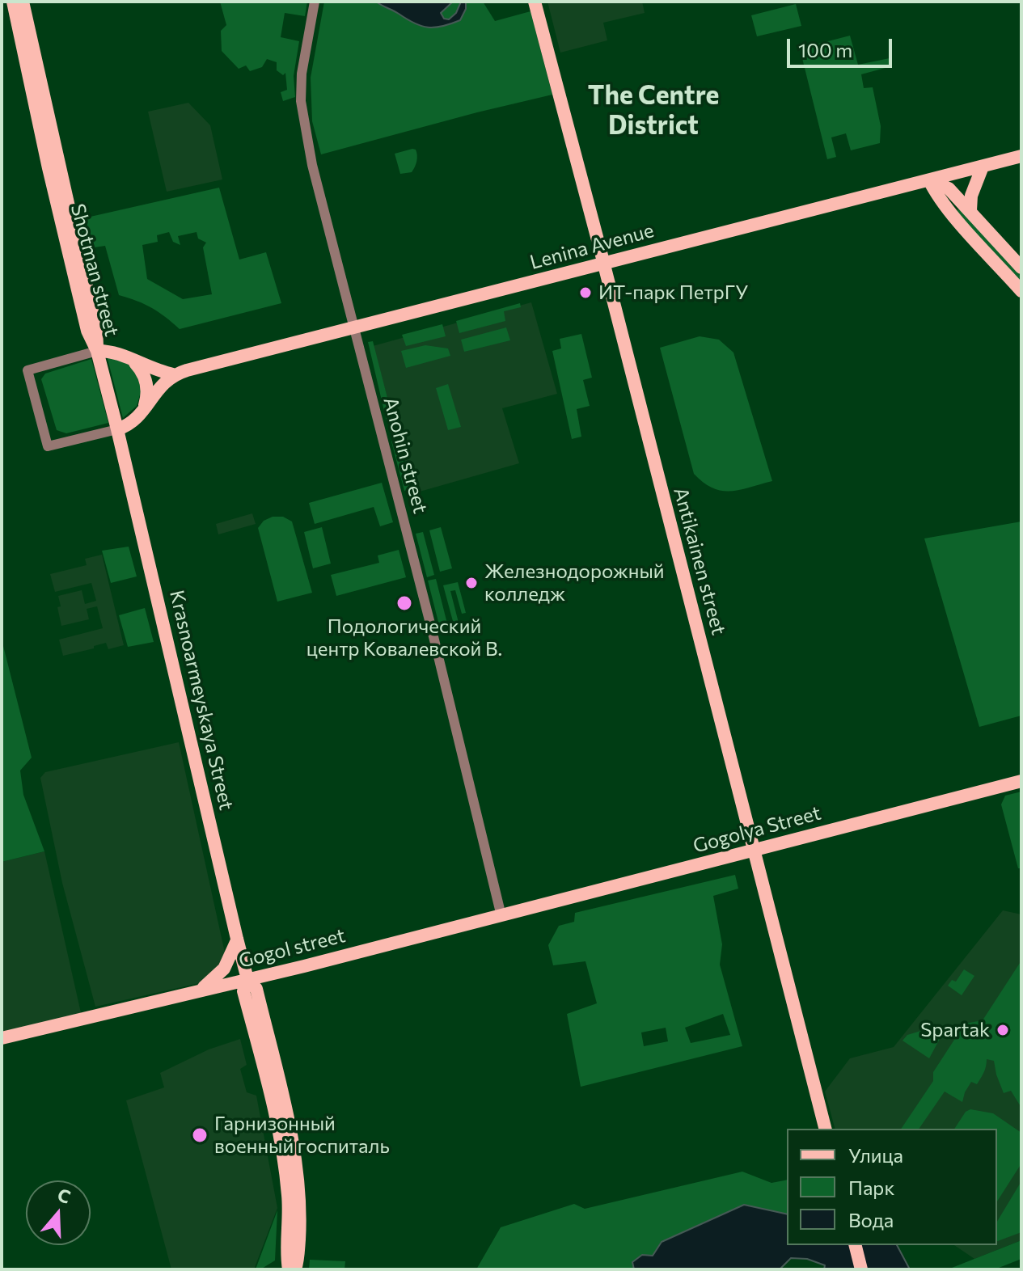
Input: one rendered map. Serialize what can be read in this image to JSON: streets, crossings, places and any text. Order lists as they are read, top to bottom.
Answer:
{
  "streets": {
    "main road": [
      "Lenina Avenue",
      "Shotman street",
      "Antikainen street",
      "Krasnoarmeyskaya Street",
      "Gogolya Street",
      "Gogol street"
    ],
    "street": ["Anohin street"]
  },
  "crossings": [
    ["Lenina Avenue", "Anohin street"],
    ["Lenina Avenue", "Antikainen street"],
    ["Shotman street", "Krasnoarmeyskaya Street"],
    ["Anohin street", "Gogolya Street"],
    ["Anohin street", "Gogol street"],
    ["Antikainen street", "Gogolya Street"],
    ["Krasnoarmeyskaya Street", "Gogol street"],
    ["Gogolya Street", "Gogol street"]
  ],
  "districts": ["The Centre District"],
  "places": [
    "ИТ-парк ПетрГУ",
    "Железнодорожный колледж",
    "Подологический центр Ковалевской В.",
    "Spartak",
    "Гарнизонный военный госпиталь"
  ],
  "legend": ["Улица", "Парк", "Вода"],
  "scale_bar": "100 m",
  "north": "top"
}
